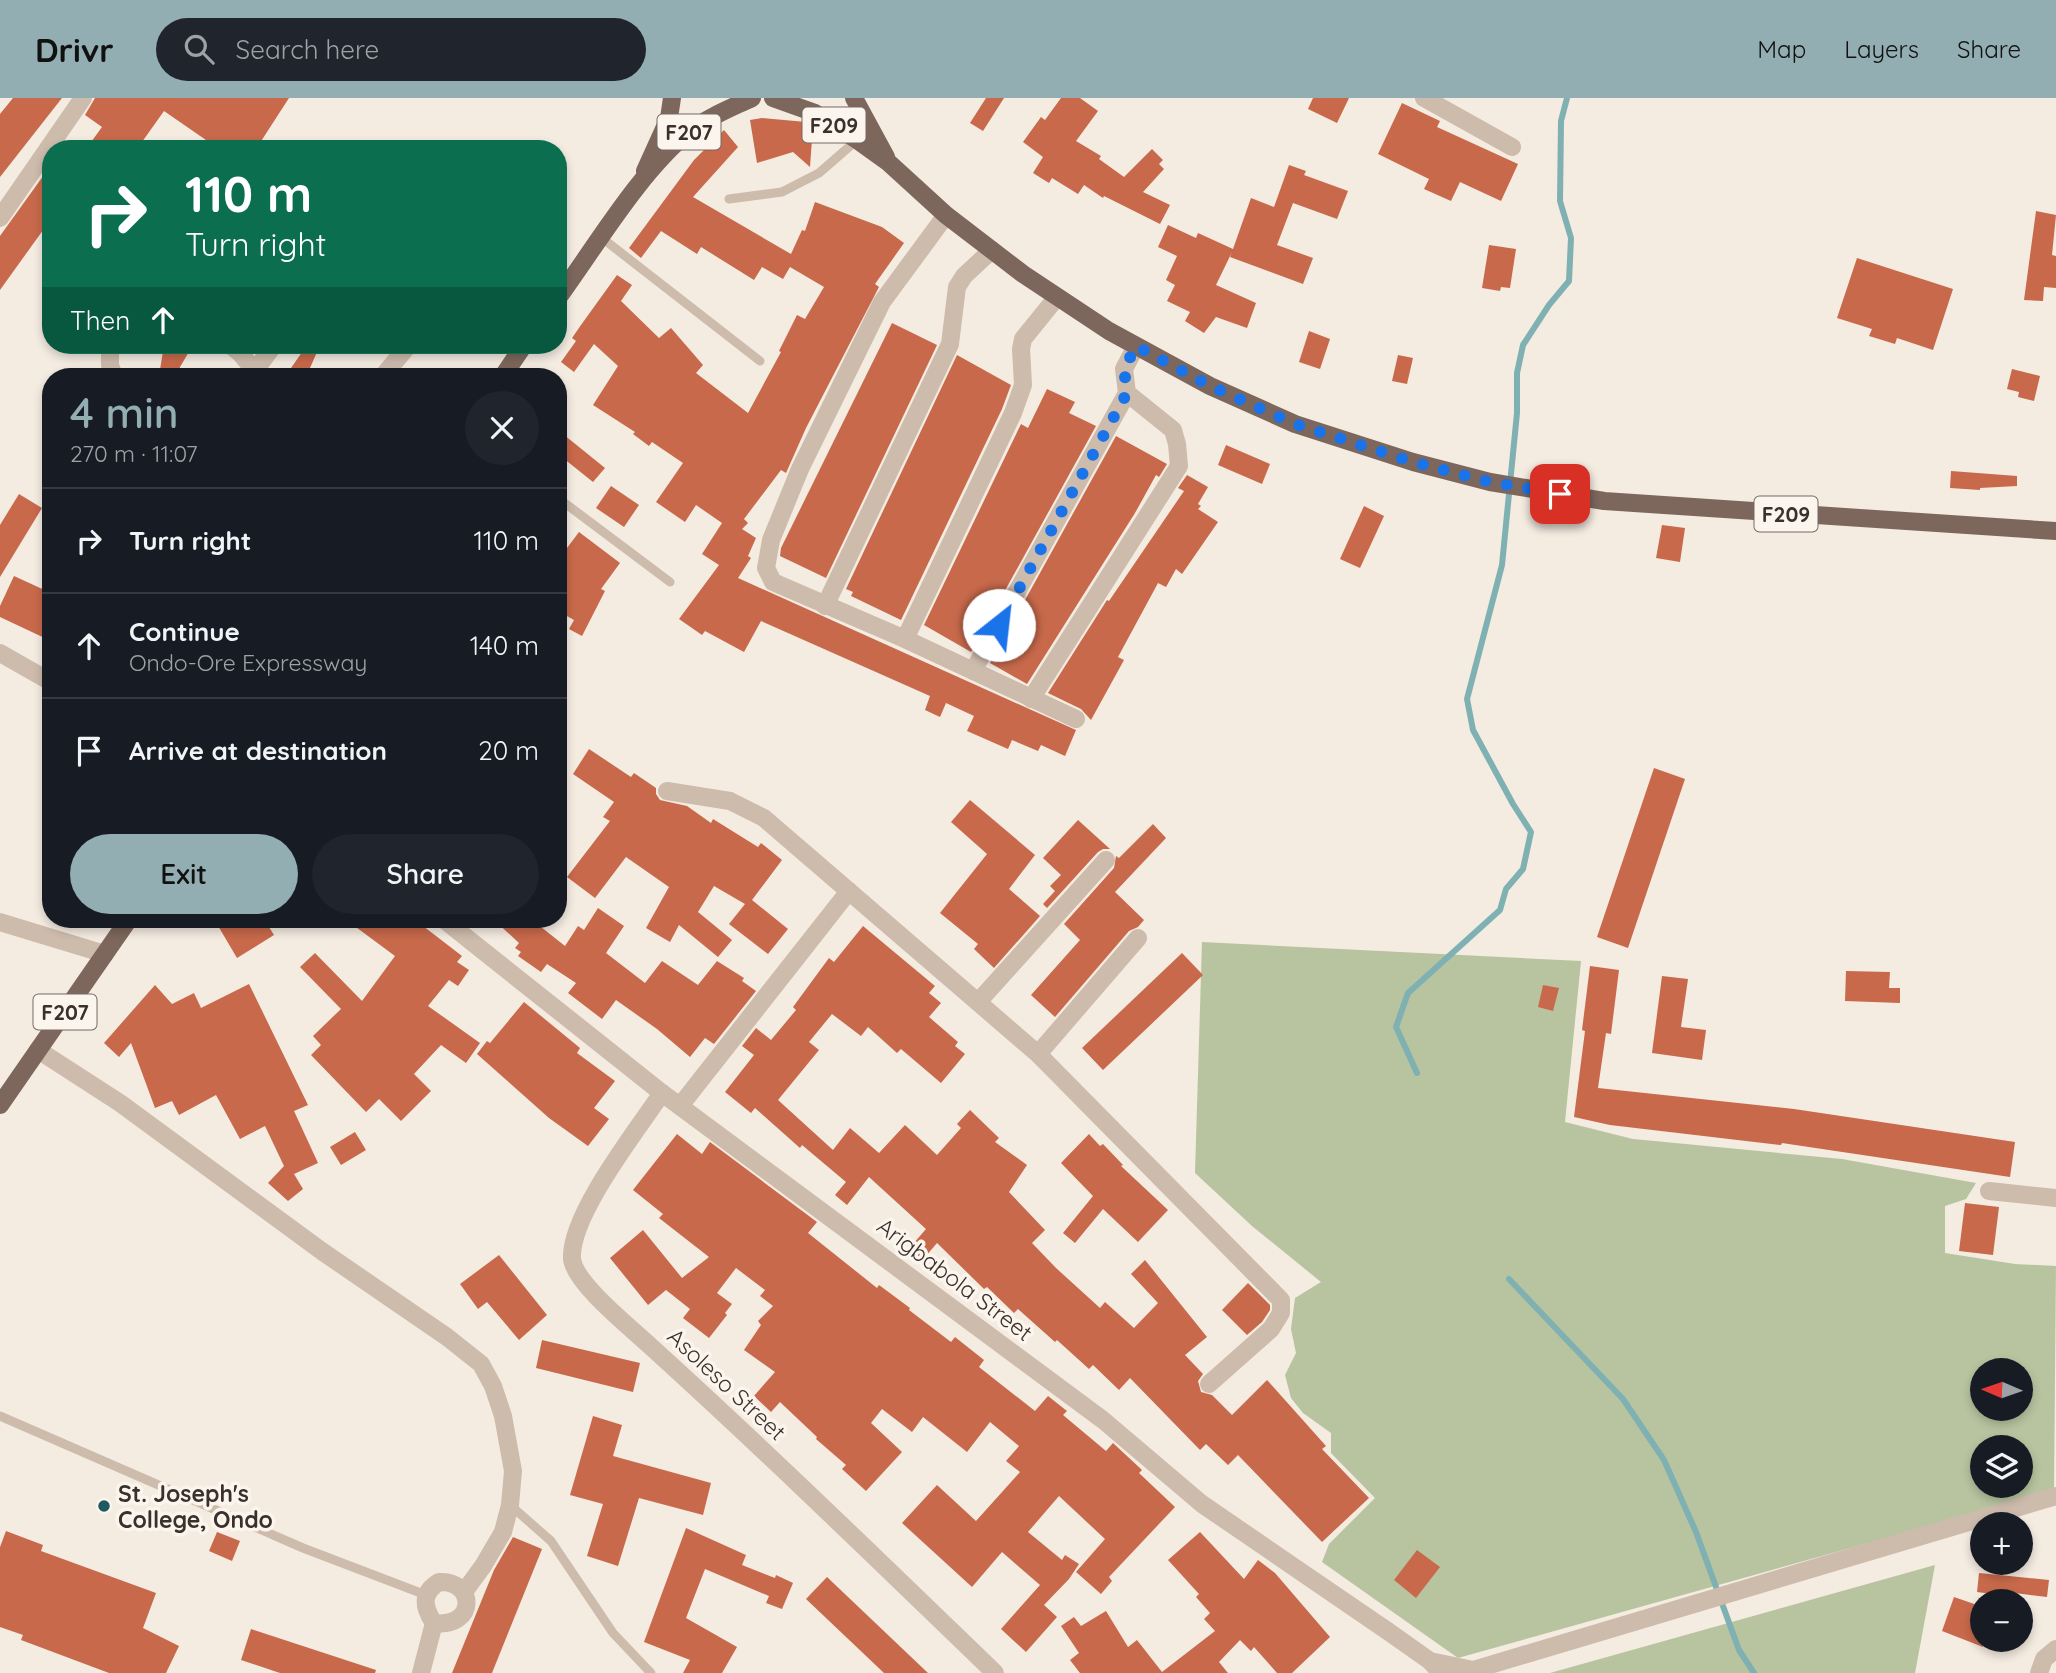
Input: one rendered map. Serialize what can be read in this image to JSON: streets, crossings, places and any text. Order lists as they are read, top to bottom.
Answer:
{
  "streets": {
    "main road": ["F209", "F207"],
    "street": ["Arigbabola Street", "Asoleso Street"]
  },
  "crossings": [
    ["Arigbabola Street", "Asoleso Street"]
  ],
  "places": ["St. Joseph's College, Ondo"],
  "north": "left",
  "page": {
    "header": "Drivr",
    "search": "Search here",
    "nav": ["Map", "Layers", "Share"],
    "turn": ["110 m", "Turn right"],
    "then": "Then",
    "heading": ["4 min", "270 m · 11:07"],
    "list": [
      {
        "name": "Turn right",
        "value": "110 m"
      },
      {
        "name": "Continue",
        "note": "Ondo-Ore Expressway",
        "value": "140 m"
      },
      {
        "name": "Arrive at destination",
        "value": "20 m"
      }
    ],
    "buttons": ["Exit", "Share"],
    "map_buttons": ["+", "−"]
  }
}
